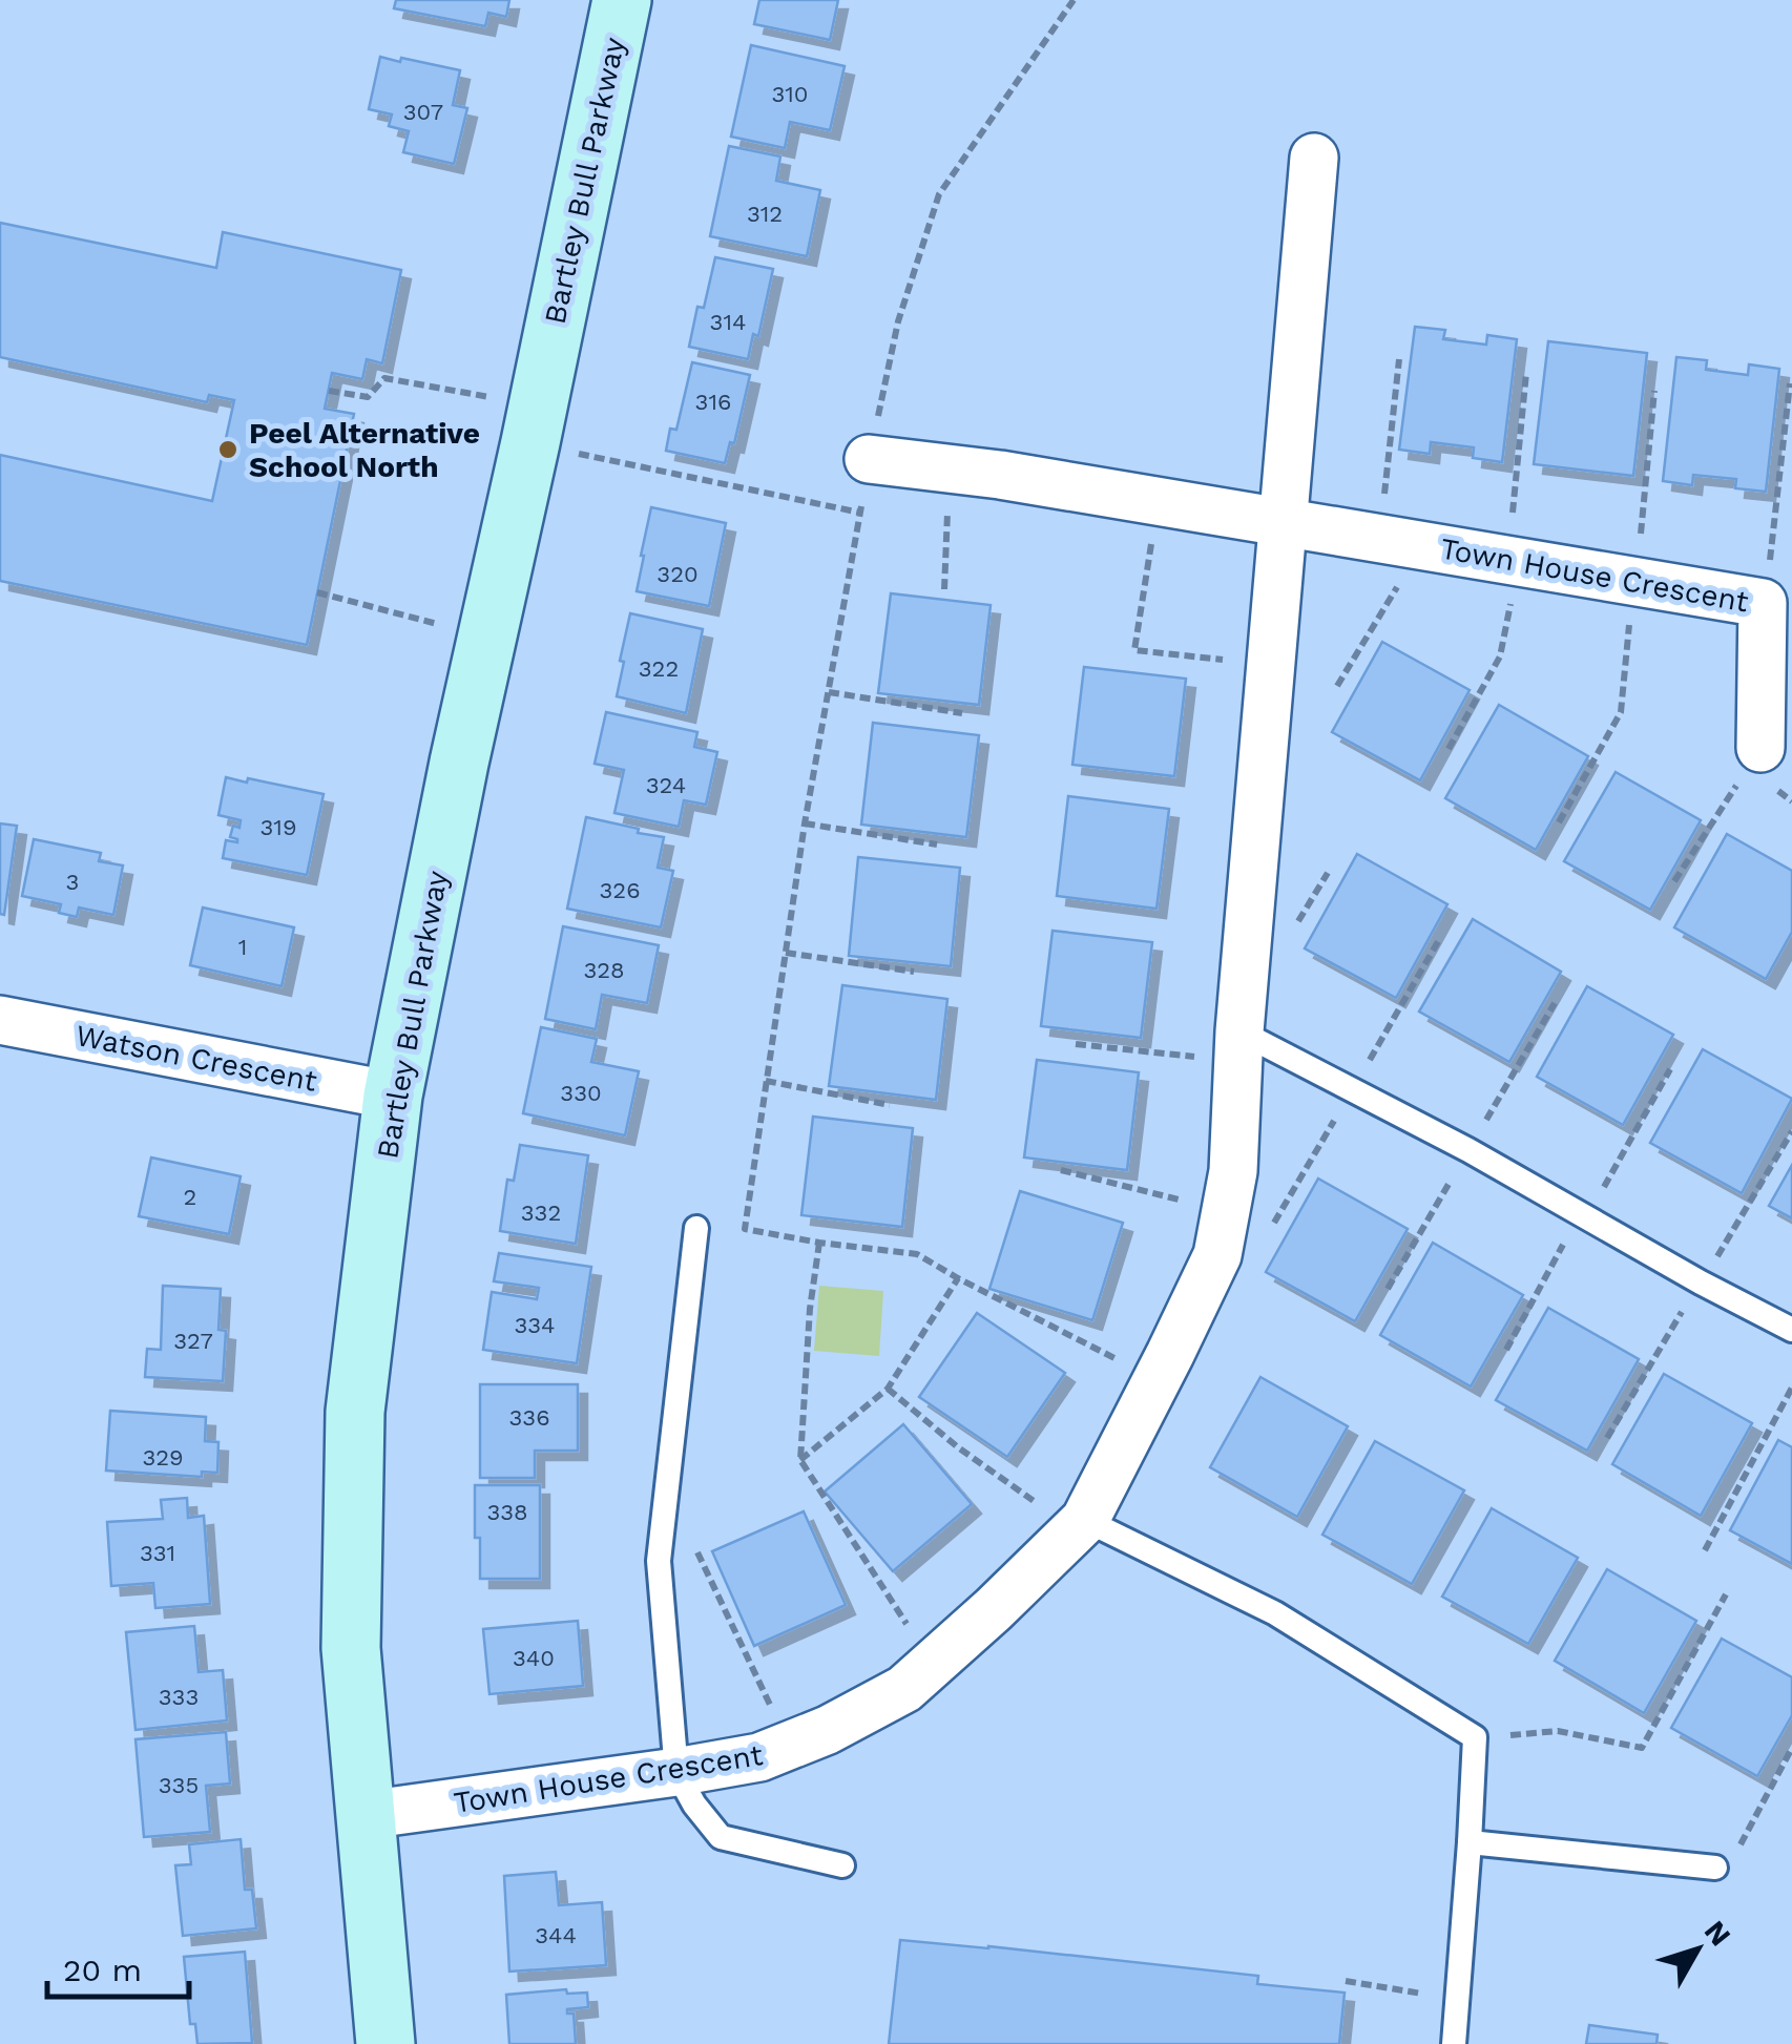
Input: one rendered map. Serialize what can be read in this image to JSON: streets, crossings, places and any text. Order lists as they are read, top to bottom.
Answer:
{
  "streets": {
    "street": ["Bartley Bull Parkway", "Town House Crescent", "Watson Crescent"]
  },
  "crossings": [
    ["Bartley Bull Parkway", "Town House Crescent"],
    ["Bartley Bull Parkway", "Watson Crescent"]
  ],
  "places": ["Peel Alternative School North"],
  "house_numbers": [
    "310",
    "307",
    "312",
    "314",
    "316",
    "320",
    "322",
    "324",
    "319",
    "3",
    "326",
    "1",
    "328",
    "330",
    "2",
    "332",
    "334",
    "327",
    "336",
    "329",
    "338",
    "331",
    "340",
    "333",
    "335",
    "344"
  ],
  "scale_bar": "20 m",
  "north": "top right"
}
